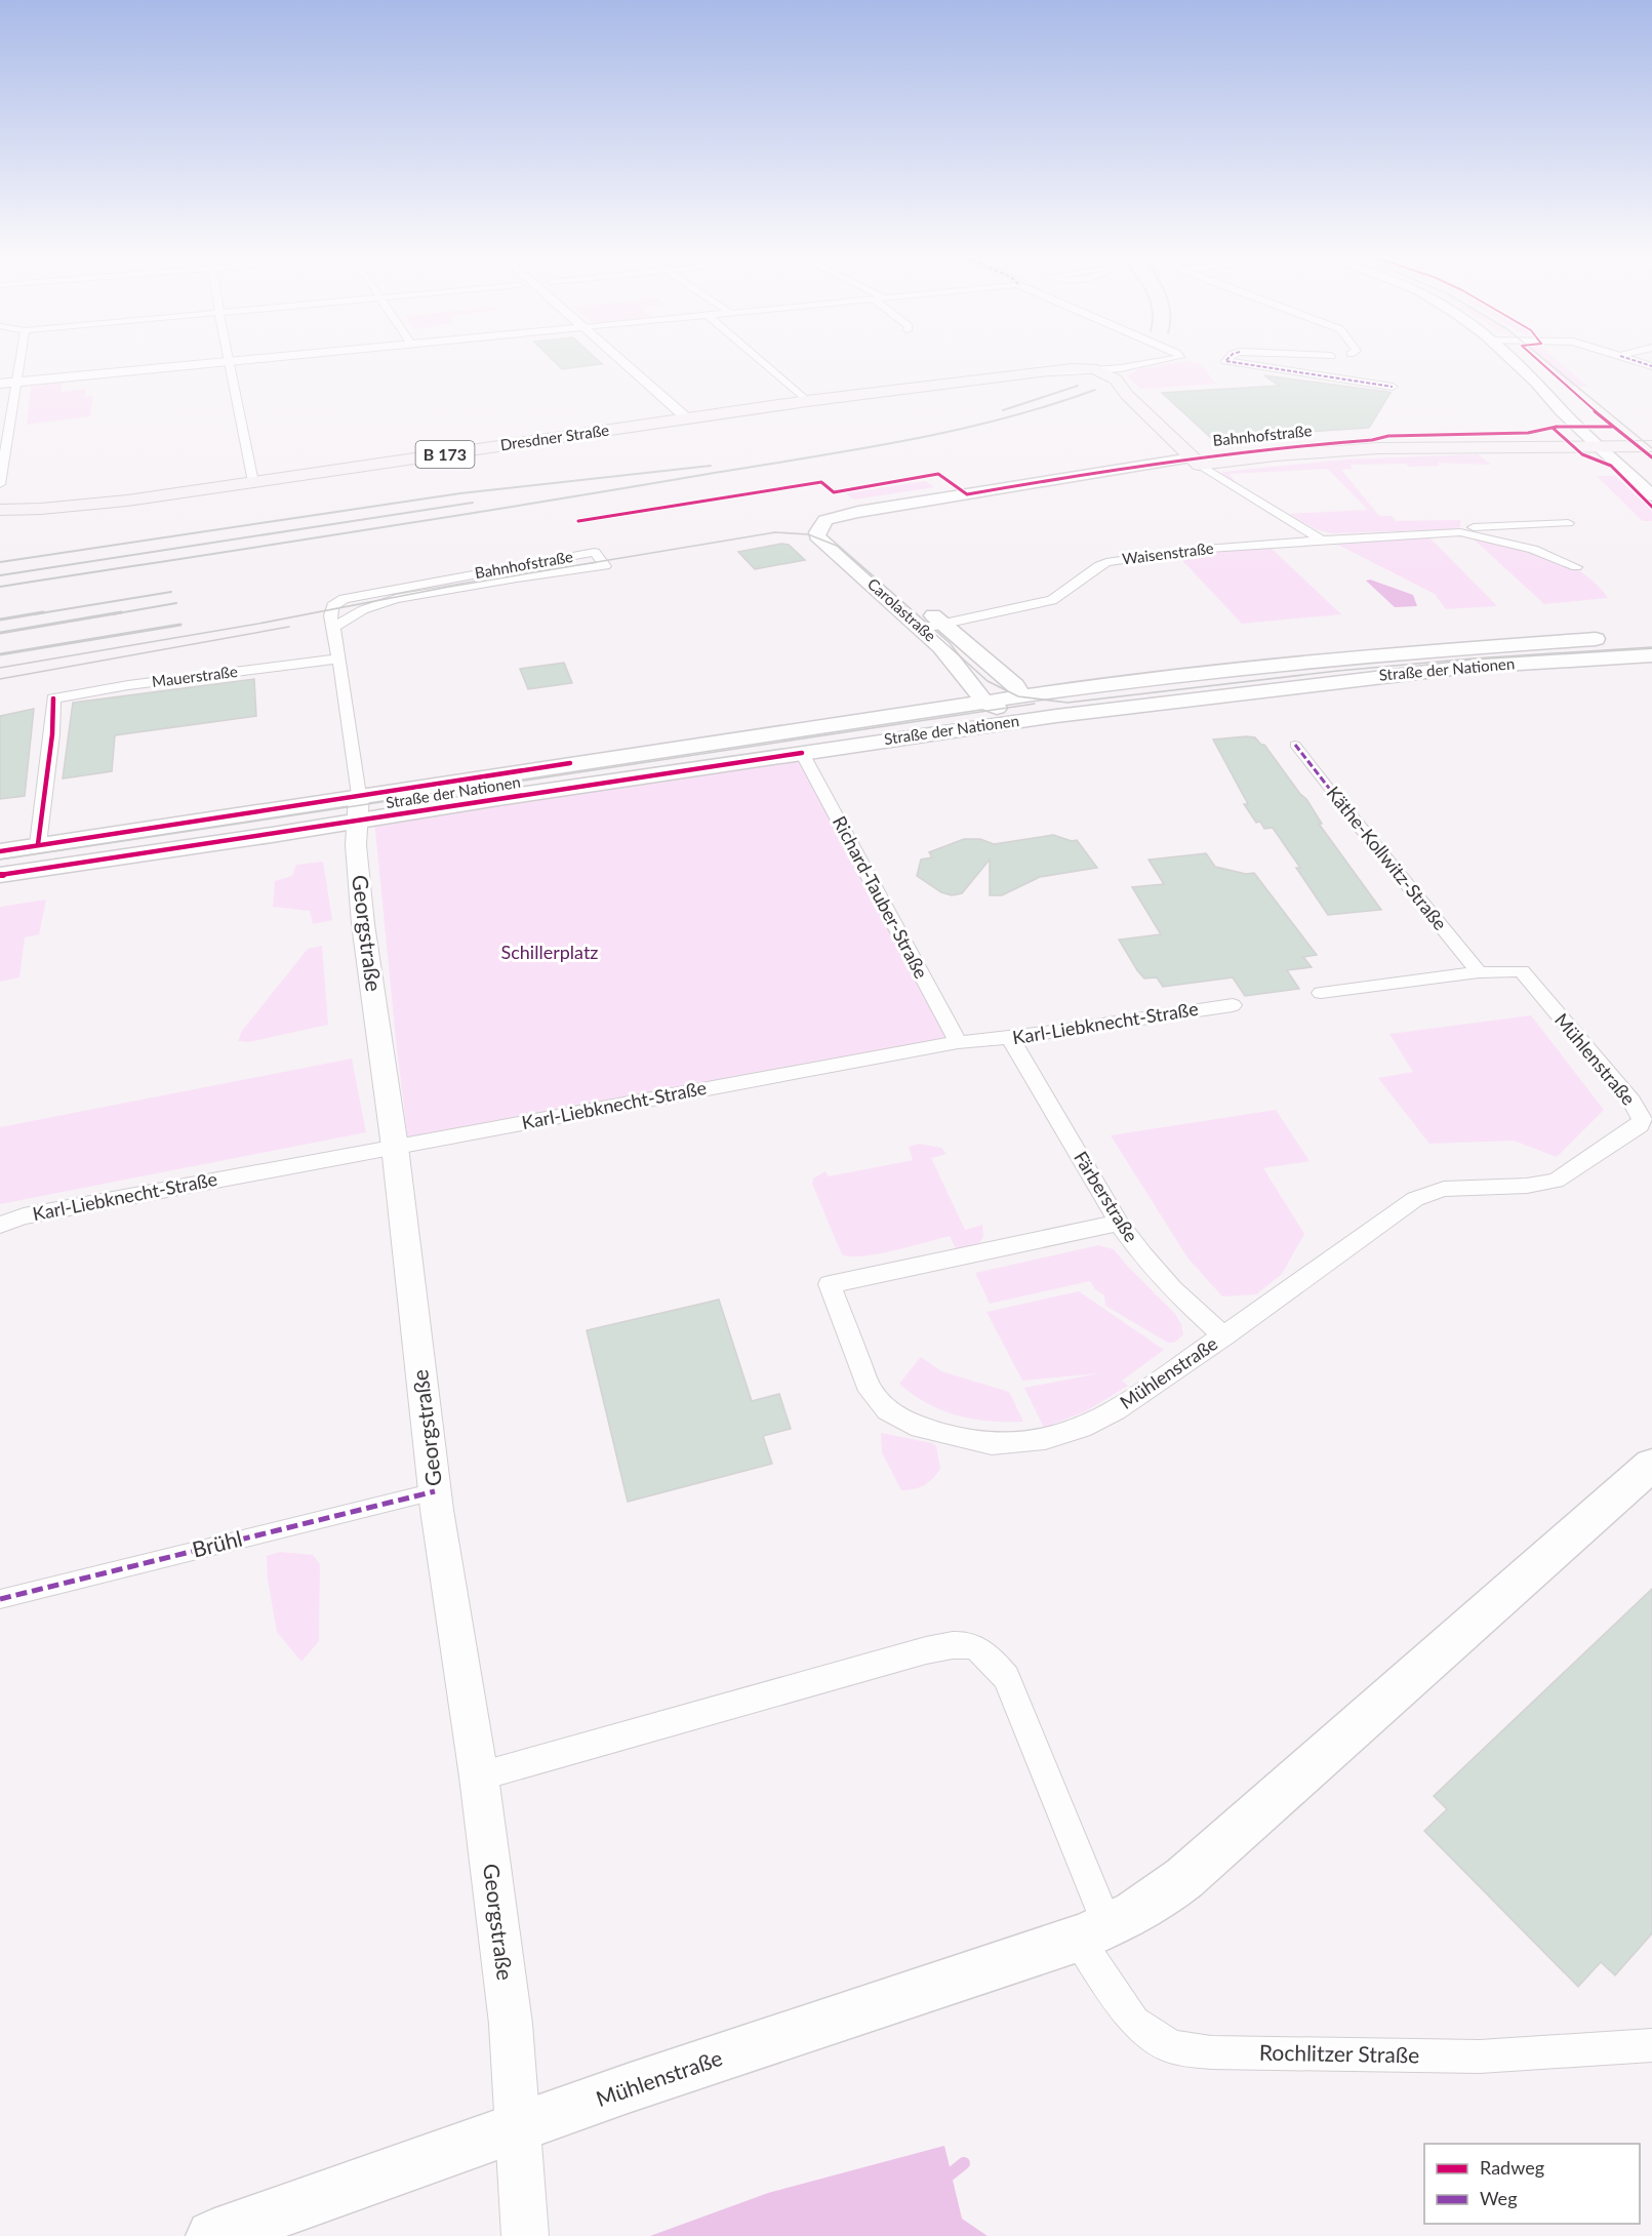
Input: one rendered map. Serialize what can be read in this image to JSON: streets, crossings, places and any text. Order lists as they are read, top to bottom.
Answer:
{
  "streets": {
    "main road": [
      "Bahnhofstraße",
      "Dresdner Straße",
      "B 173",
      "Carolastraße",
      "Straße der Nationen",
      "Mühlenstraße"
    ],
    "street": [
      "Waisenstraße",
      "Mauerstraße",
      "Käthe-Kollwitz-Straße",
      "Richard-Tauber-Straße",
      "Georgstraße",
      "Karl-Liebknecht-Straße",
      "Färberstraße",
      "Brühl",
      "Rochlitzer Straße"
    ]
  },
  "crossings": [
    ["Bahnhofstraße", "B 173"],
    ["Bahnhofstraße", "Carolastraße"],
    ["Bahnhofstraße", "Georgstraße"],
    ["Dresdner Straße", "B 173"],
    ["Waisenstraße", "Carolastraße"],
    ["Carolastraße", "Straße der Nationen"],
    ["Straße der Nationen", "Mauerstraße"],
    ["Straße der Nationen", "Richard-Tauber-Straße"],
    ["Straße der Nationen", "Georgstraße"],
    ["Mauerstraße", "Georgstraße"],
    ["Käthe-Kollwitz-Straße", "Mühlenstraße"],
    ["Richard-Tauber-Straße", "Karl-Liebknecht-Straße"],
    ["Georgstraße", "Karl-Liebknecht-Straße"],
    ["Georgstraße", "Mühlenstraße"],
    ["Georgstraße", "Brühl"],
    ["Karl-Liebknecht-Straße", "Färberstraße"],
    ["Mühlenstraße", "Färberstraße"],
    ["Mühlenstraße", "Rochlitzer Straße"]
  ],
  "parks": ["Schillerplatz"],
  "legend": ["Radweg", "Weg"]
}
